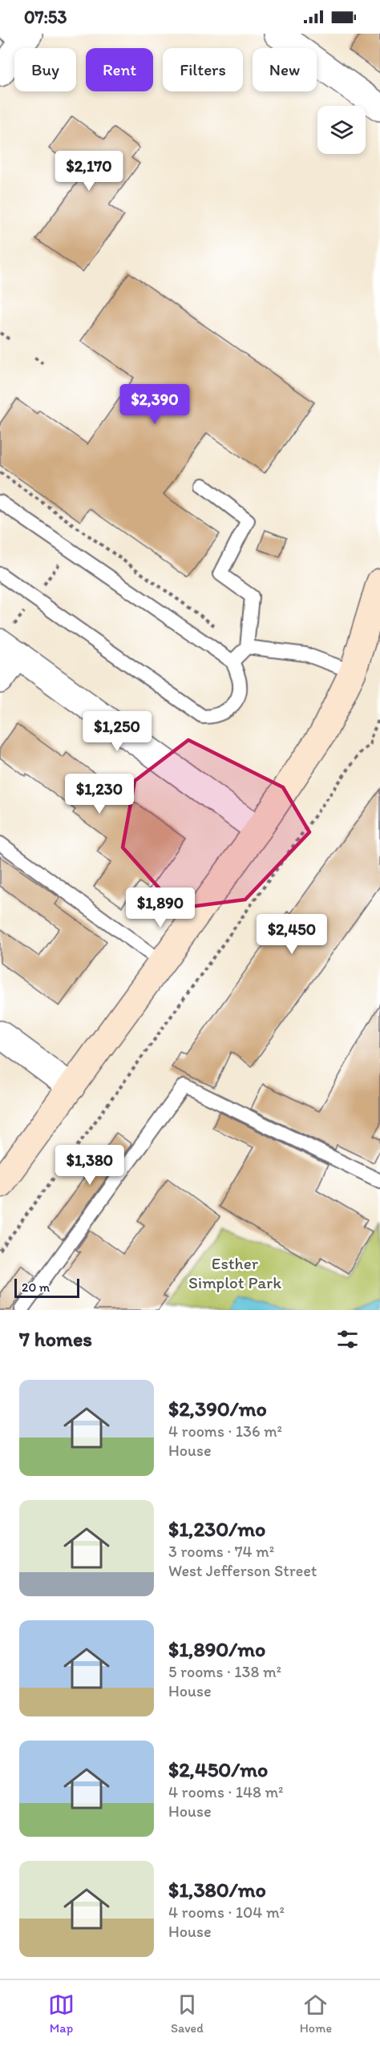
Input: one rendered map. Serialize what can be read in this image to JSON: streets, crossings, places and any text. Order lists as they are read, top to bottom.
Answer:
{
  "parks": ["Esther Simplot Park"],
  "scale_bar": "20 m",
  "page": {
    "status": "07:53",
    "chip": [
      "Buy",
      "Rent",
      "Filters",
      "New"
    ],
    "price": [
      "$2,170",
      "$2,390",
      "$1,250",
      "$1,230",
      "$1,890",
      "$2,450",
      "$1,380"
    ],
    "scale": "20 m",
    "heading": "7 homes",
    "list": [
      {
        "name": "$2,390/mo",
        "note": "4 rooms · 136 m² · House"
      },
      {
        "name": "$1,230/mo",
        "note": "3 rooms · 74 m² · West Jefferson Street"
      },
      {
        "name": "$1,890/mo",
        "note": "5 rooms · 138 m² · House"
      },
      {
        "name": "$2,450/mo",
        "note": "4 rooms · 148 m² · House"
      },
      {
        "name": "$1,380/mo",
        "note": "4 rooms · 104 m² · House"
      }
    ],
    "tabs": ["Map", "Saved", "Home"]
  }
}
